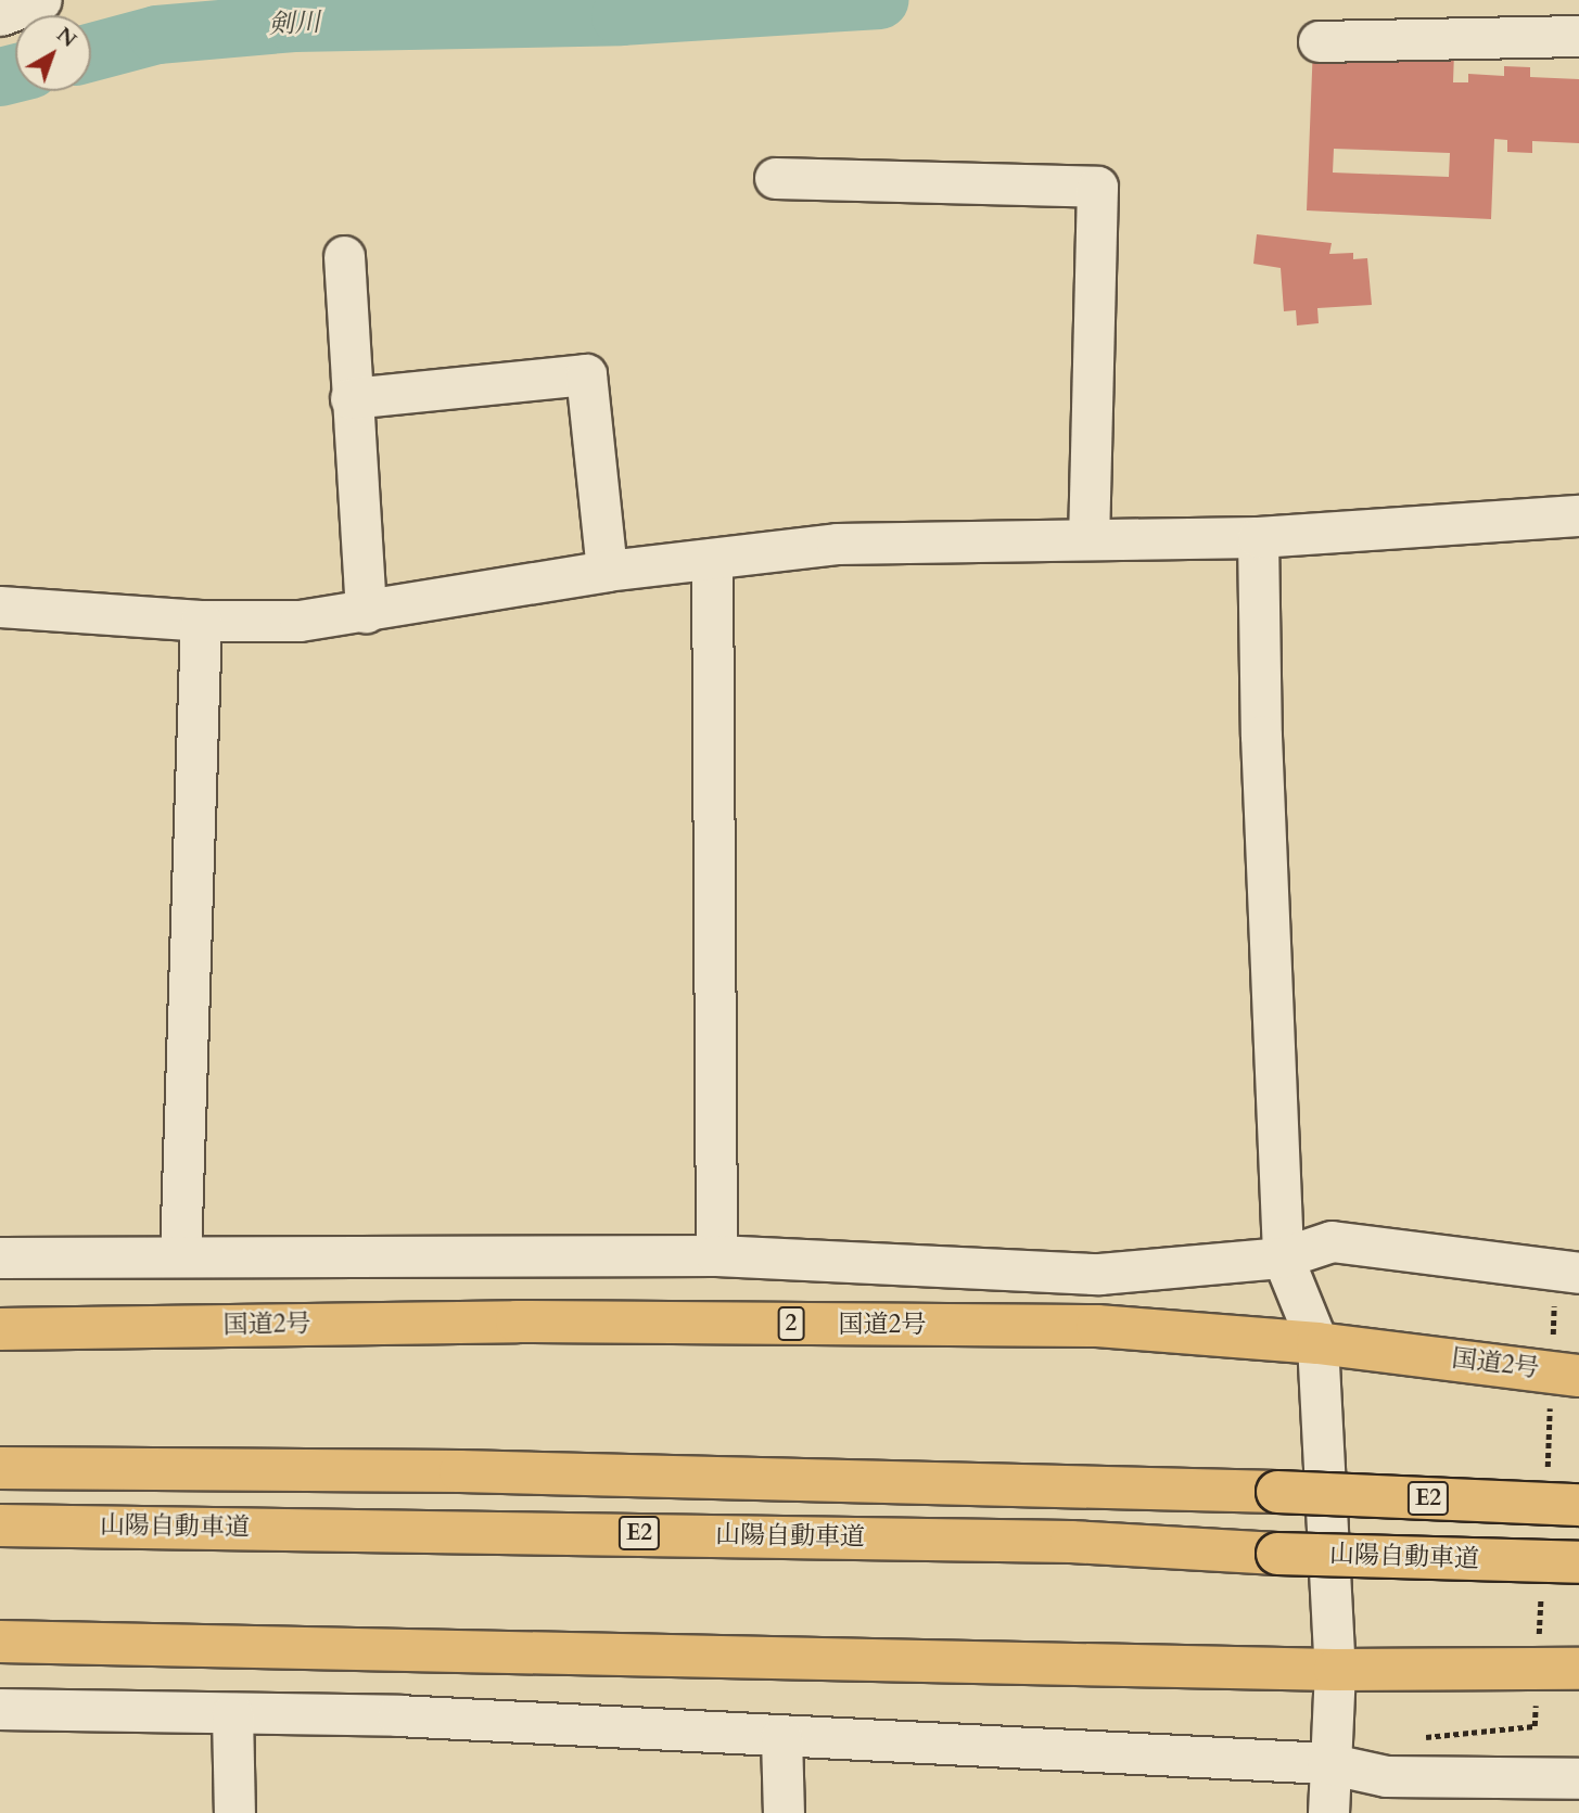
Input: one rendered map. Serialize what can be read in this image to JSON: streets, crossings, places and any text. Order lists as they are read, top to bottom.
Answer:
{
  "streets": {
    "highway": [
      "2",
      "国道2号",
      "E2",
      "山陽自動車道"
    ]
  },
  "water": ["剣川"],
  "north": "top right"
}
